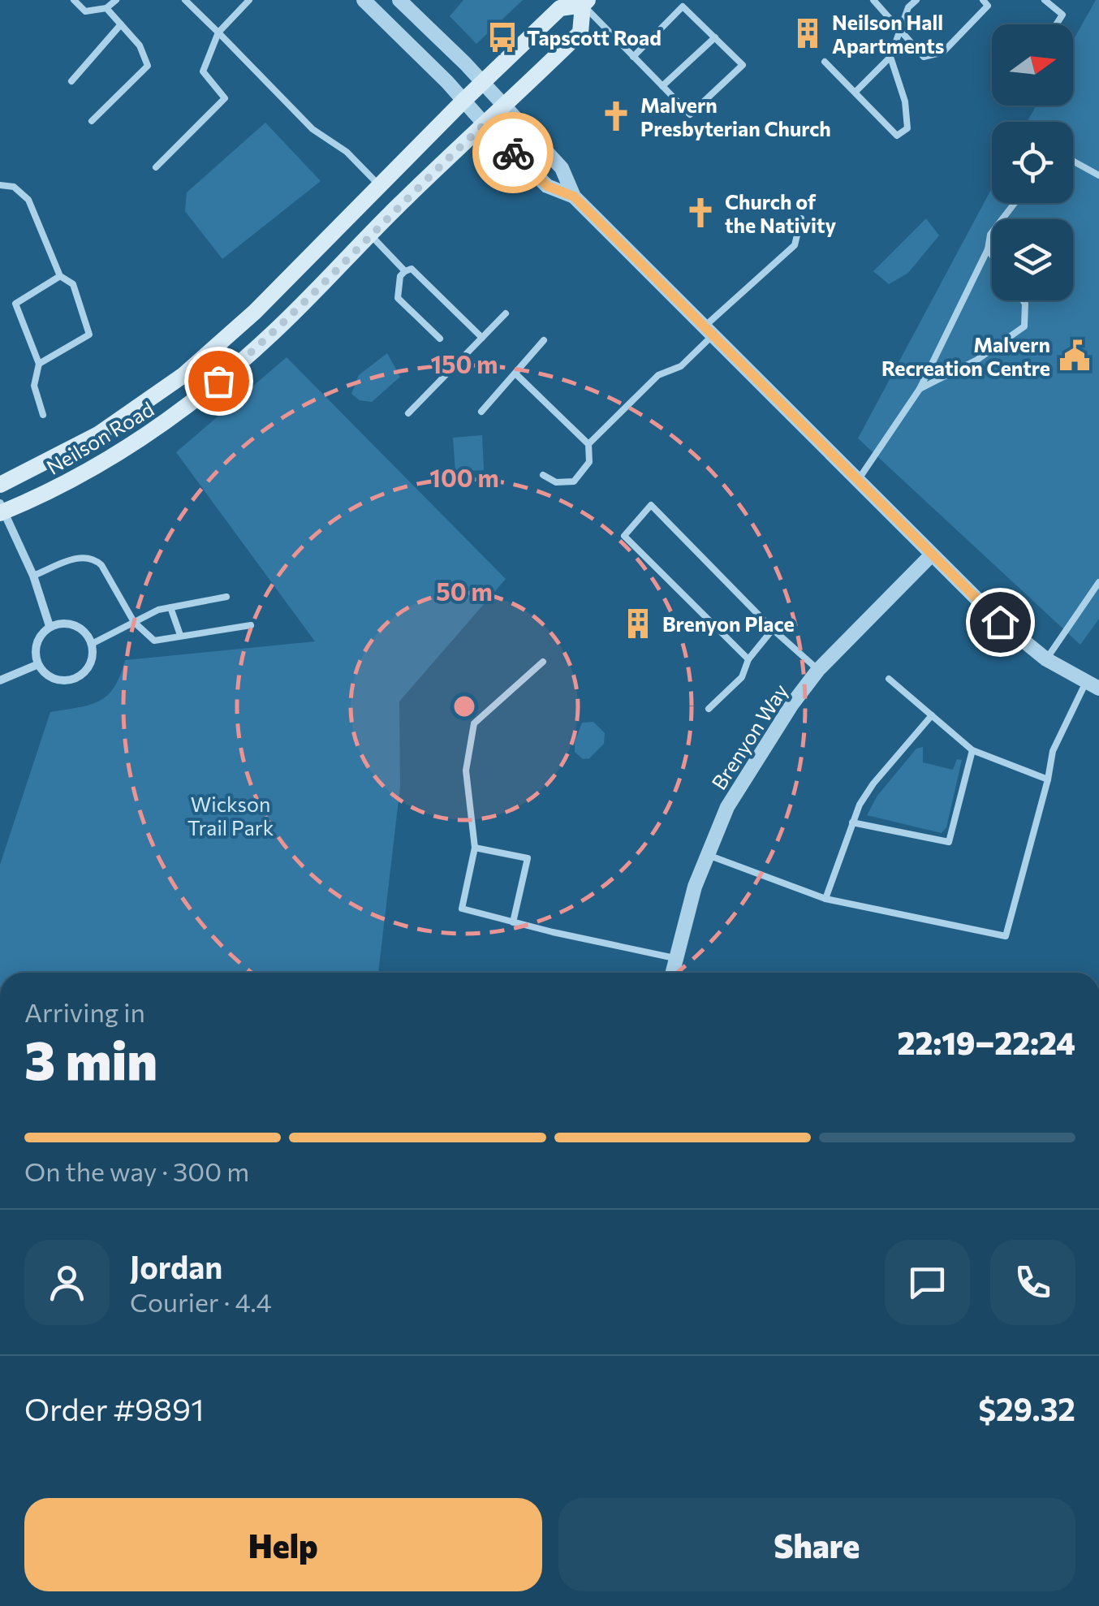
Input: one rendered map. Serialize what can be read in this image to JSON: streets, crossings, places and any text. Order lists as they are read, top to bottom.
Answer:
{
  "streets": {
    "main road": ["Neilson Road"],
    "street": ["Brenyon Way"]
  },
  "parks": ["Wickson Trail Park"],
  "places": {
    "building": ["Neilson Hall Apartments", "Brenyon Place"],
    "bus stop": ["Tapscott Road"],
    "church": ["Malvern Presbyterian Church", "Church of the Nativity"],
    "public building": ["Malvern Recreation Centre"]
  },
  "north": "right",
  "page": {
    "heading": ["3 min", "Arriving in", "22:19–22:24"],
    "panel": [
      "Jordan",
      "Courier · 4.4",
      "Order #9891",
      "$29.32"
    ],
    "bar": "On the way · 300 m",
    "buttons": ["Help", "Share"]
  },
  "rings": ["150 m", "100 m", "50 m"]
}
